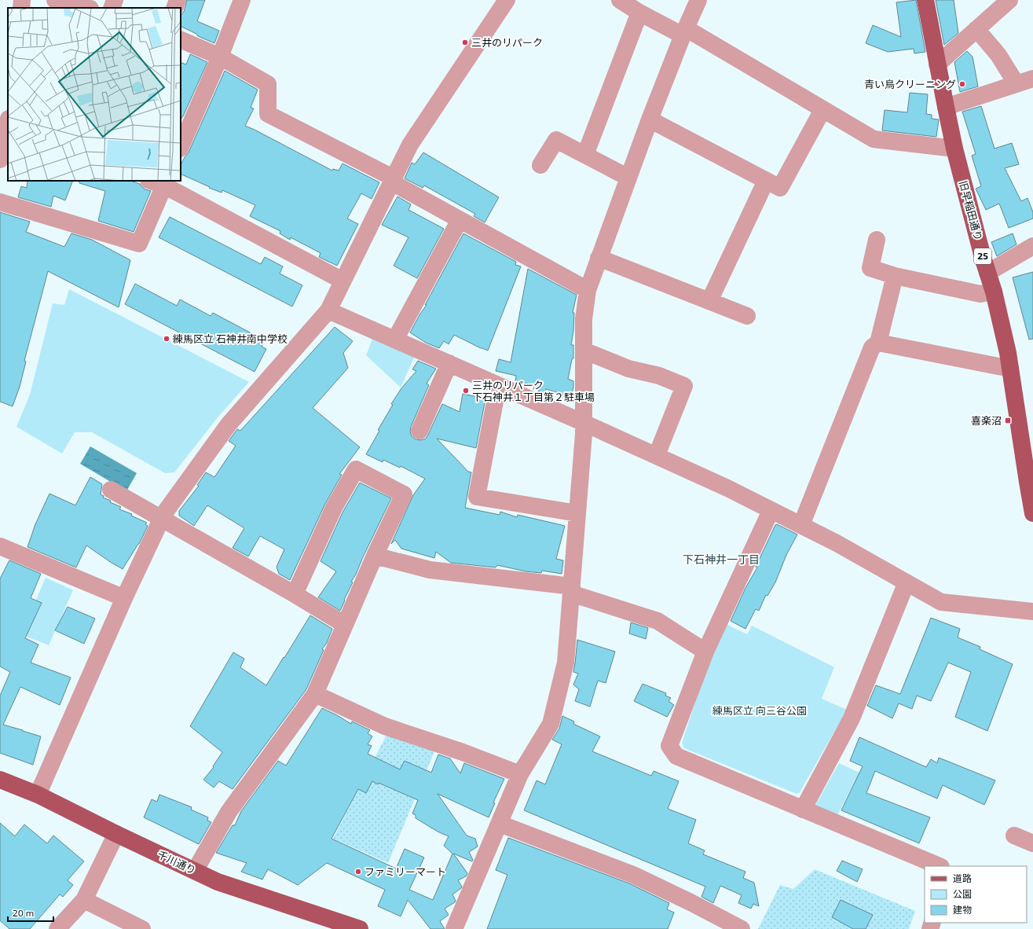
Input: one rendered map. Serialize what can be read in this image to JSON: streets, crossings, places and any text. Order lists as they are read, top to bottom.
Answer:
{
  "streets": {
    "main road": ["旧早稲田通り", "25", "千川通り"]
  },
  "districts": ["下石神井一丁目"],
  "parks": ["練馬区立 向三谷公園"],
  "places": {
    "other": [
      "三井のリパーク",
      "青い鳥クリーニング",
      "練馬区立 石神井南中学校",
      "三井のリパーク 下石神井１丁目第２駐車場",
      "ファミリーマート"
    ],
    "transit": ["喜楽沼"]
  },
  "legend": ["道路", "公園", "建物"],
  "scale_bar": "20 m"
}
